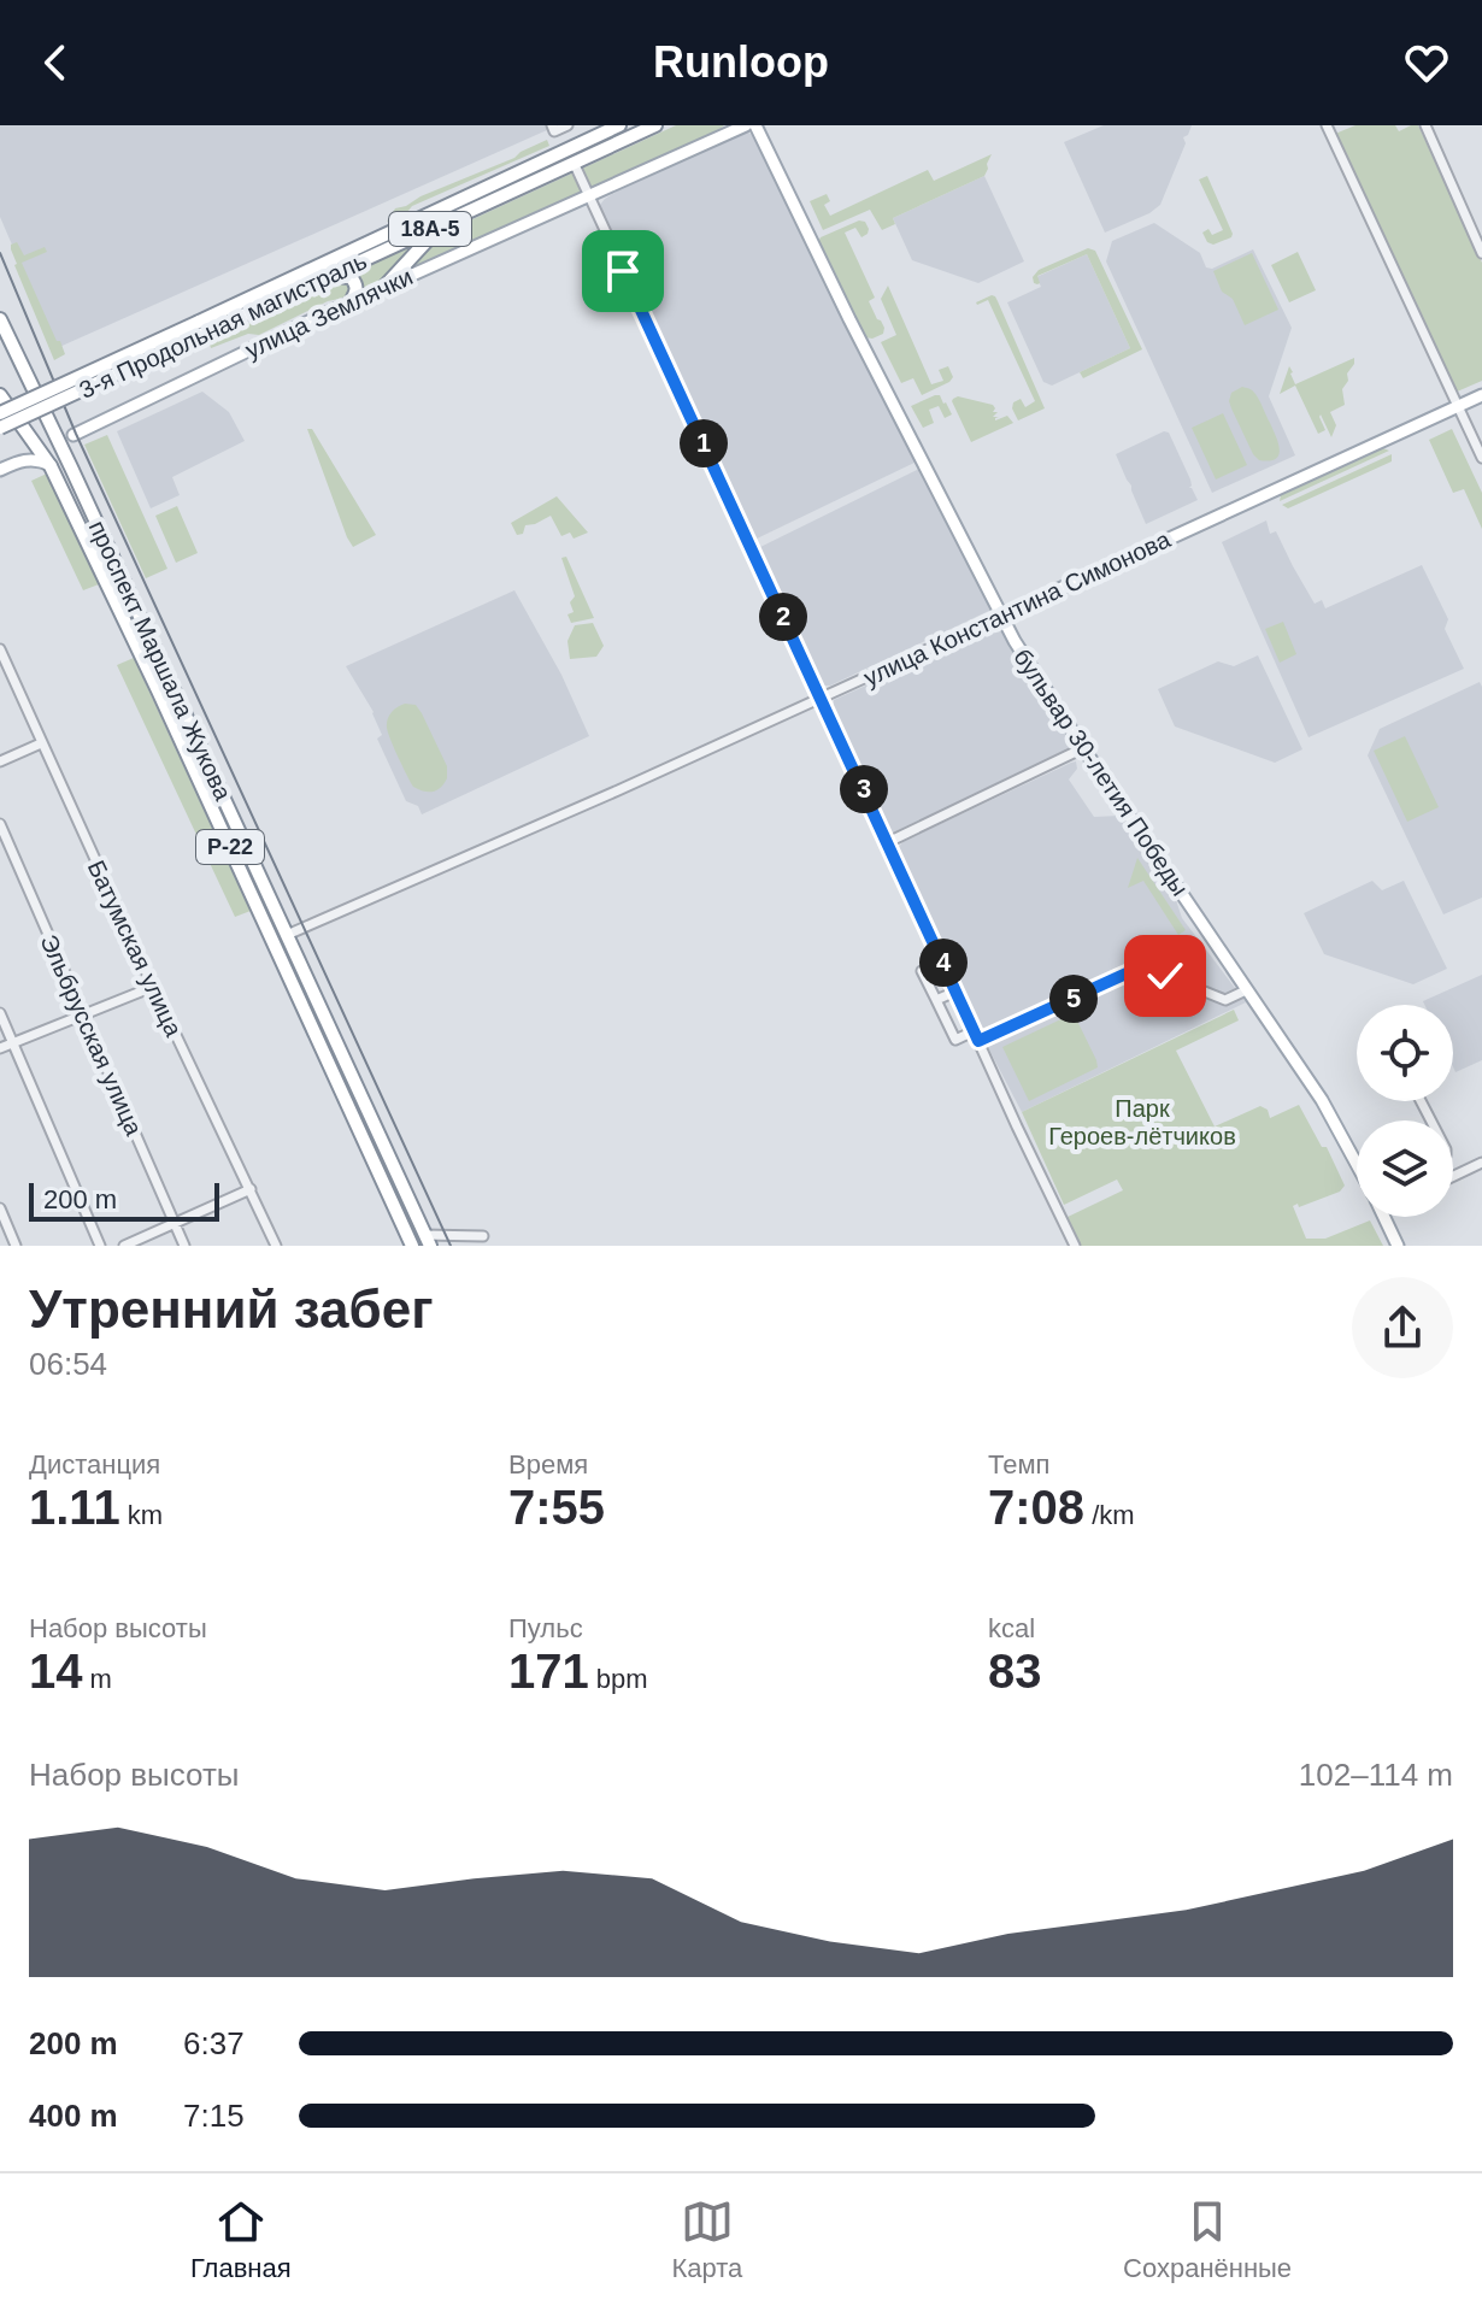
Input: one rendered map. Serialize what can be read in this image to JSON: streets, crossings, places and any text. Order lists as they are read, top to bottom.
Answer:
{
  "streets": {
    "highway": [
      "18А-5",
      "3-я Продольная магистраль",
      "проспект Маршала Жукова",
      "Р-22"
    ],
    "main road": ["улица Землячки", "улица Константина Симонова", "бульвар 30-летия Победы"],
    "street": ["Батумская улица", "Эльбрусская улица"]
  },
  "crossings": [
    ["улица Константина Симонова", "проспект Маршала Жукова"],
    ["улица Константина Симонова", "бульвар 30-летия Победы"],
    ["проспект Маршала Жукова", "Р-22"]
  ],
  "parks": ["Парк Героев-лётчиков"],
  "scale_bar": "200 m",
  "page": {
    "header": "Runloop",
    "pins": [
      "1",
      "2",
      "3",
      "4",
      "5"
    ],
    "scale": "200 m",
    "heading": ["Утренний забег", "06:54"],
    "stats": [
      ["Дистанция", "1.11 km"],
      ["Время", "7:55"],
      ["Темп", "7:08 /km"],
      ["Набор высоты", "14 m"],
      ["Пульс", "171 bpm"],
      ["kcal", "83"]
    ],
    "chart": ["Набор высоты", "102–114 m"],
    "list": [
      {
        "name": "200 m",
        "note": "6:37"
      },
      {
        "name": "400 m",
        "note": "7:15"
      }
    ],
    "tabs": ["Главная", "Карта", "Сохранённые"]
  }
}
